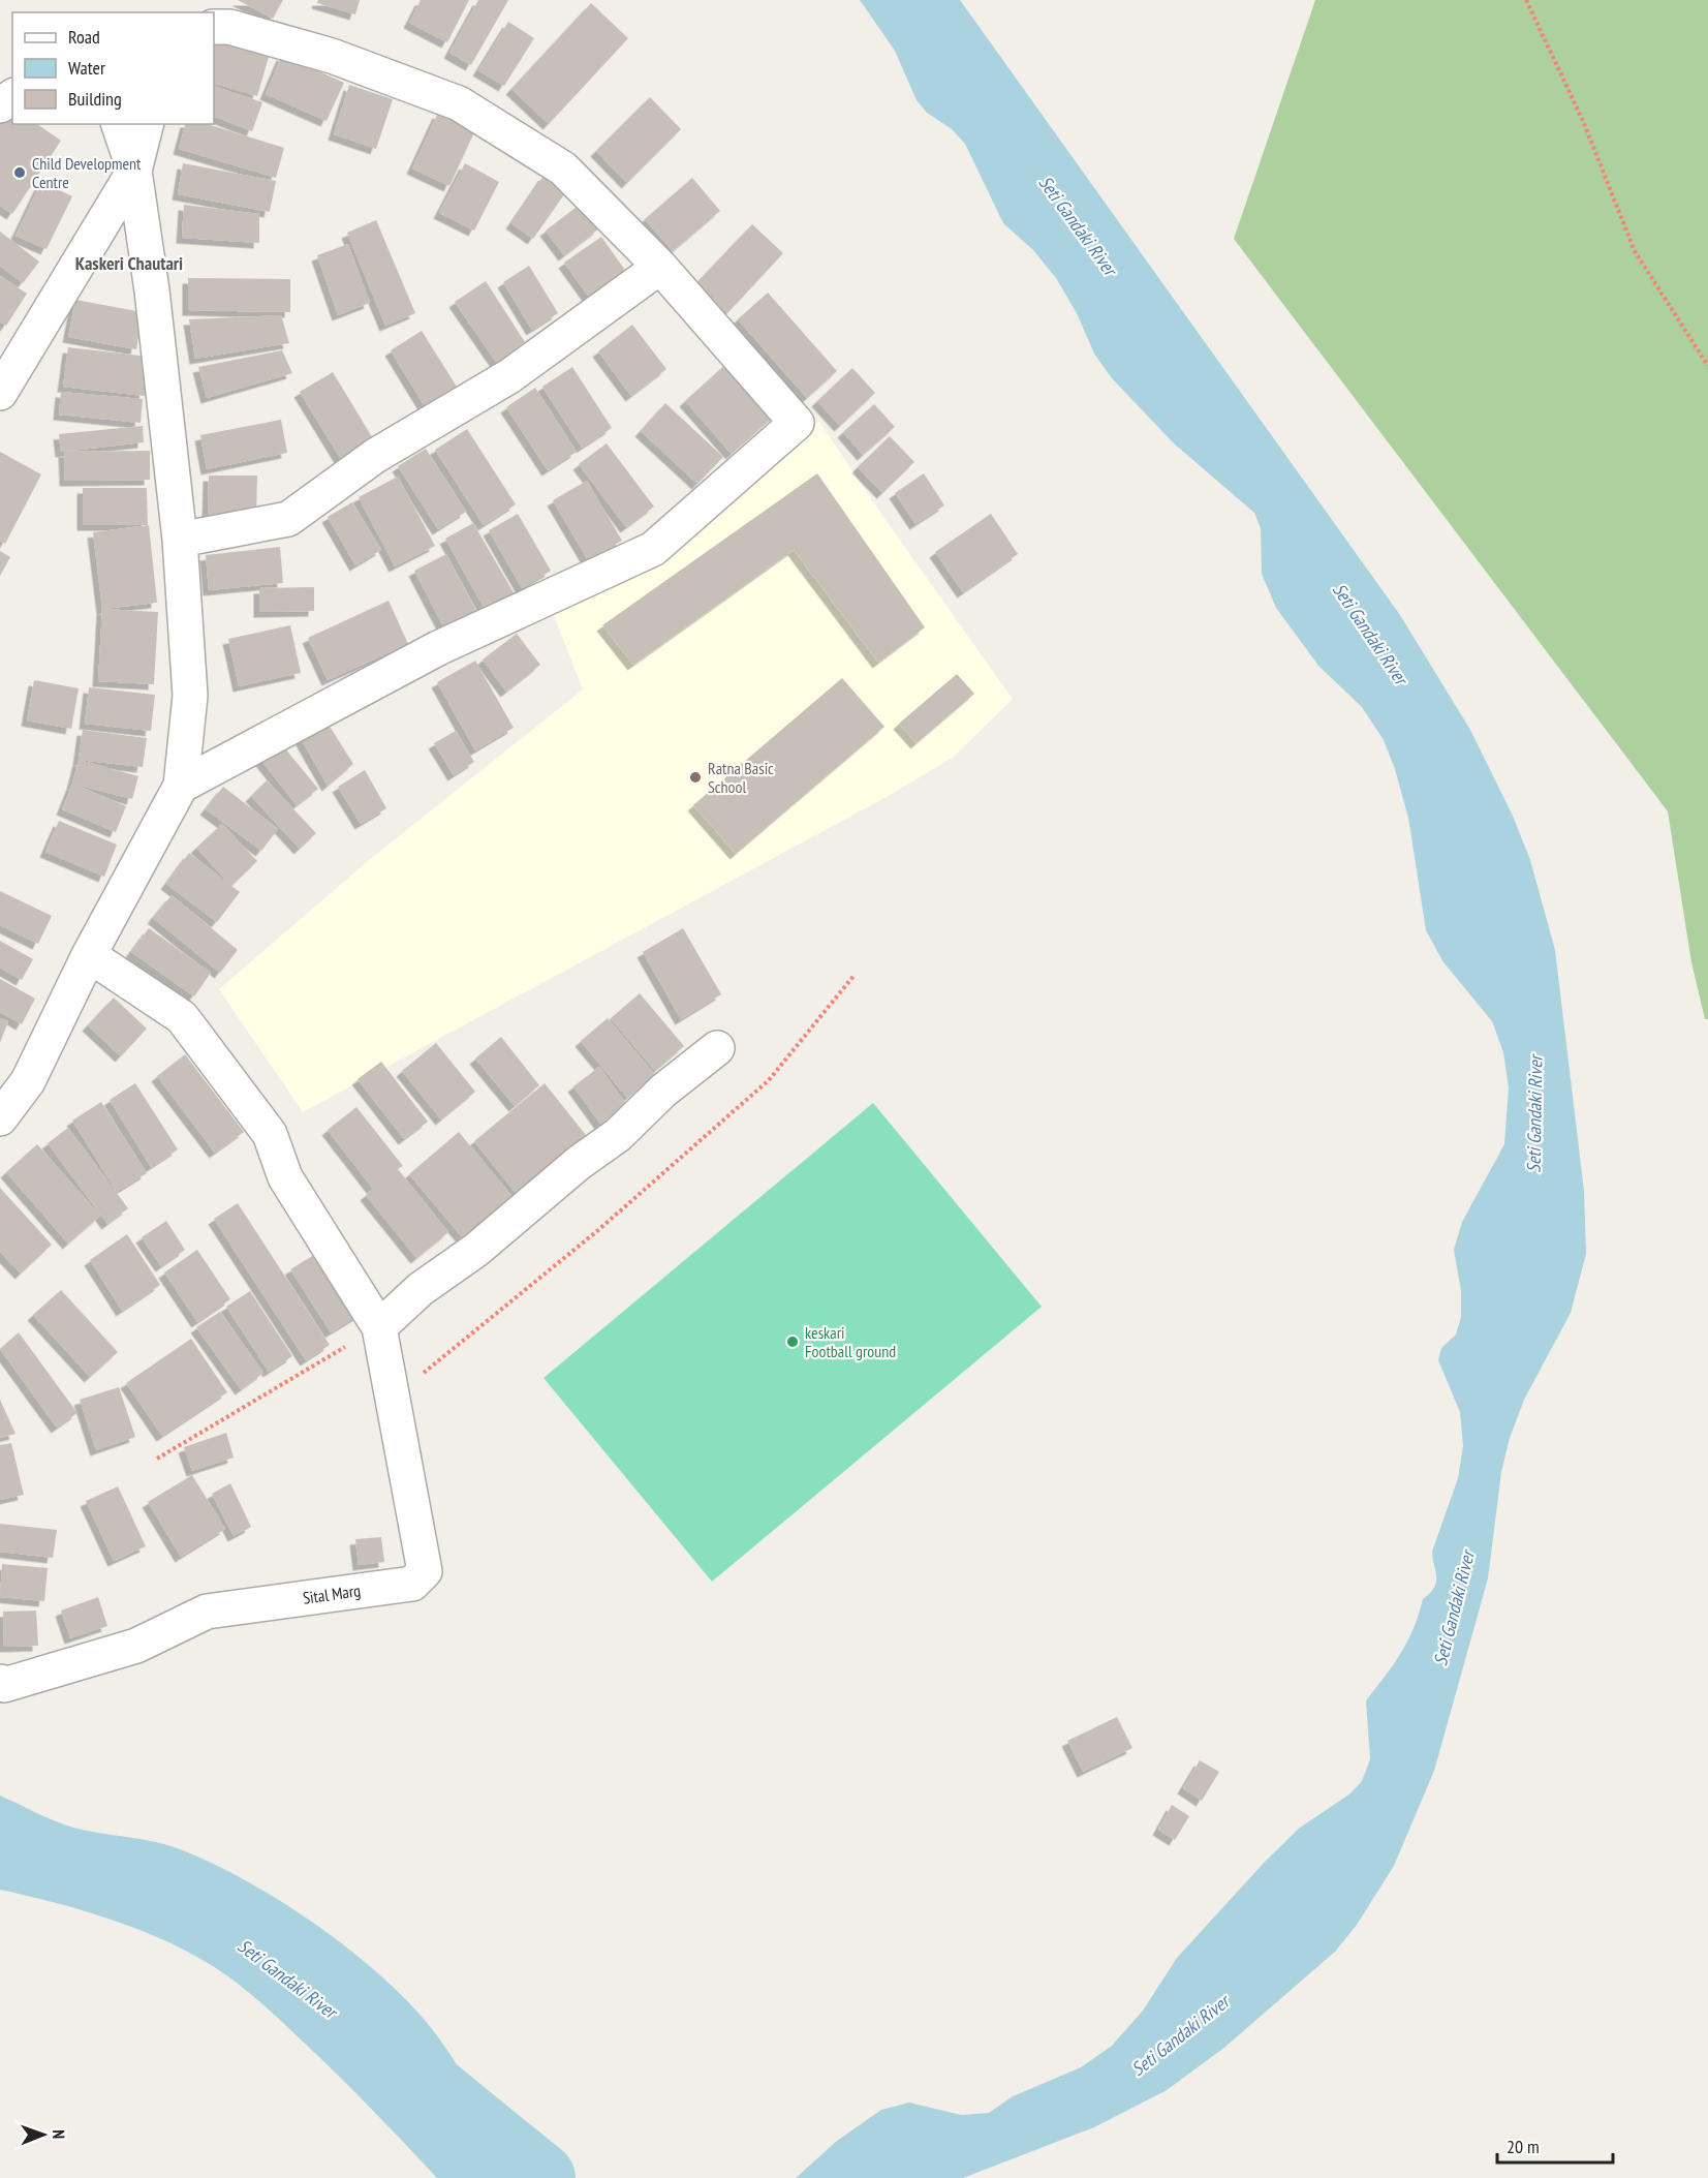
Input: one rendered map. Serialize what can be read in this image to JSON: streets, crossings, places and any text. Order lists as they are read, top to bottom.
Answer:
{
  "streets": {
    "street": ["Sital Marg"]
  },
  "districts": ["Kaskeri Chautari"],
  "water": ["Seti Gandaki River"],
  "places": ["Child Development Centre", "Ratna Basic School", "keskari Football ground"],
  "legend": ["Road", "Water", "Building"],
  "scale_bar": "20 m",
  "north": "right"
}
